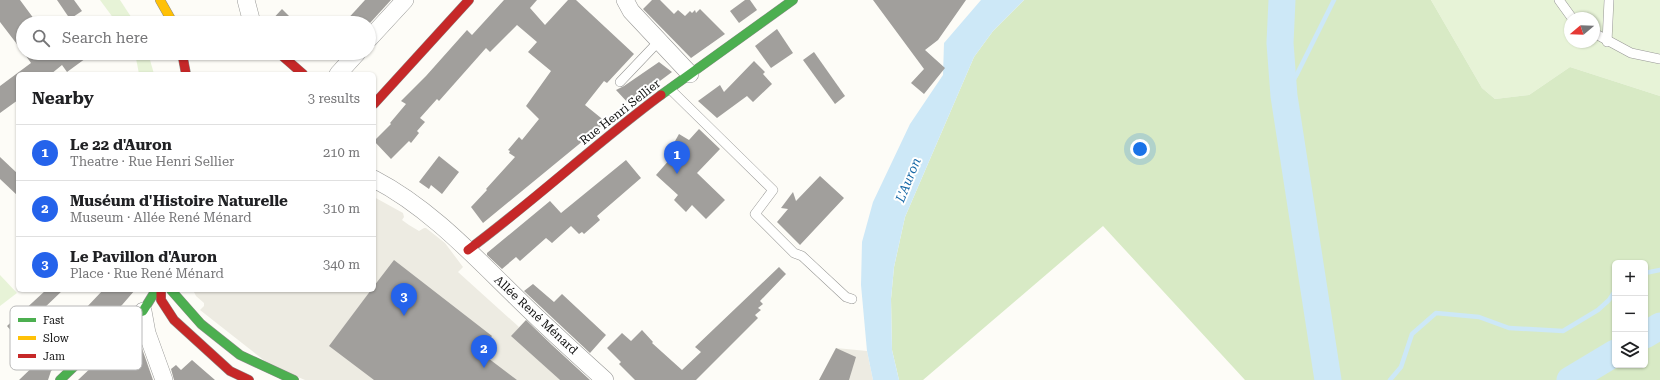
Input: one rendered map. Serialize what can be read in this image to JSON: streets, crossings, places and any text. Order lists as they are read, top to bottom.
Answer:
{
  "streets": {
    "street": ["Rue Henri Sellier", "Allée René Ménard"]
  },
  "crossings": [
    ["Rue Henri Sellier", "Allée René Ménard"]
  ],
  "water": ["L'Auron"],
  "legend": ["Fast", "Slow", "Jam"],
  "north": "left",
  "page": {
    "search": "Search here",
    "heading": ["Nearby", "3 results"],
    "list": [
      {
        "mark": "1",
        "name": "Le 22 d'Auron",
        "note": "Theatre · Rue Henri Sellier",
        "value": "210 m"
      },
      {
        "mark": "2",
        "name": "Muséum d'Histoire Naturelle",
        "note": "Museum · Allée René Ménard",
        "value": "310 m"
      },
      {
        "mark": "3",
        "name": "Le Pavillon d'Auron",
        "note": "Place · Rue René Ménard",
        "value": "340 m"
      }
    ],
    "pins": ["1", "3", "2"],
    "map_buttons": ["+", "−"]
  }
}
